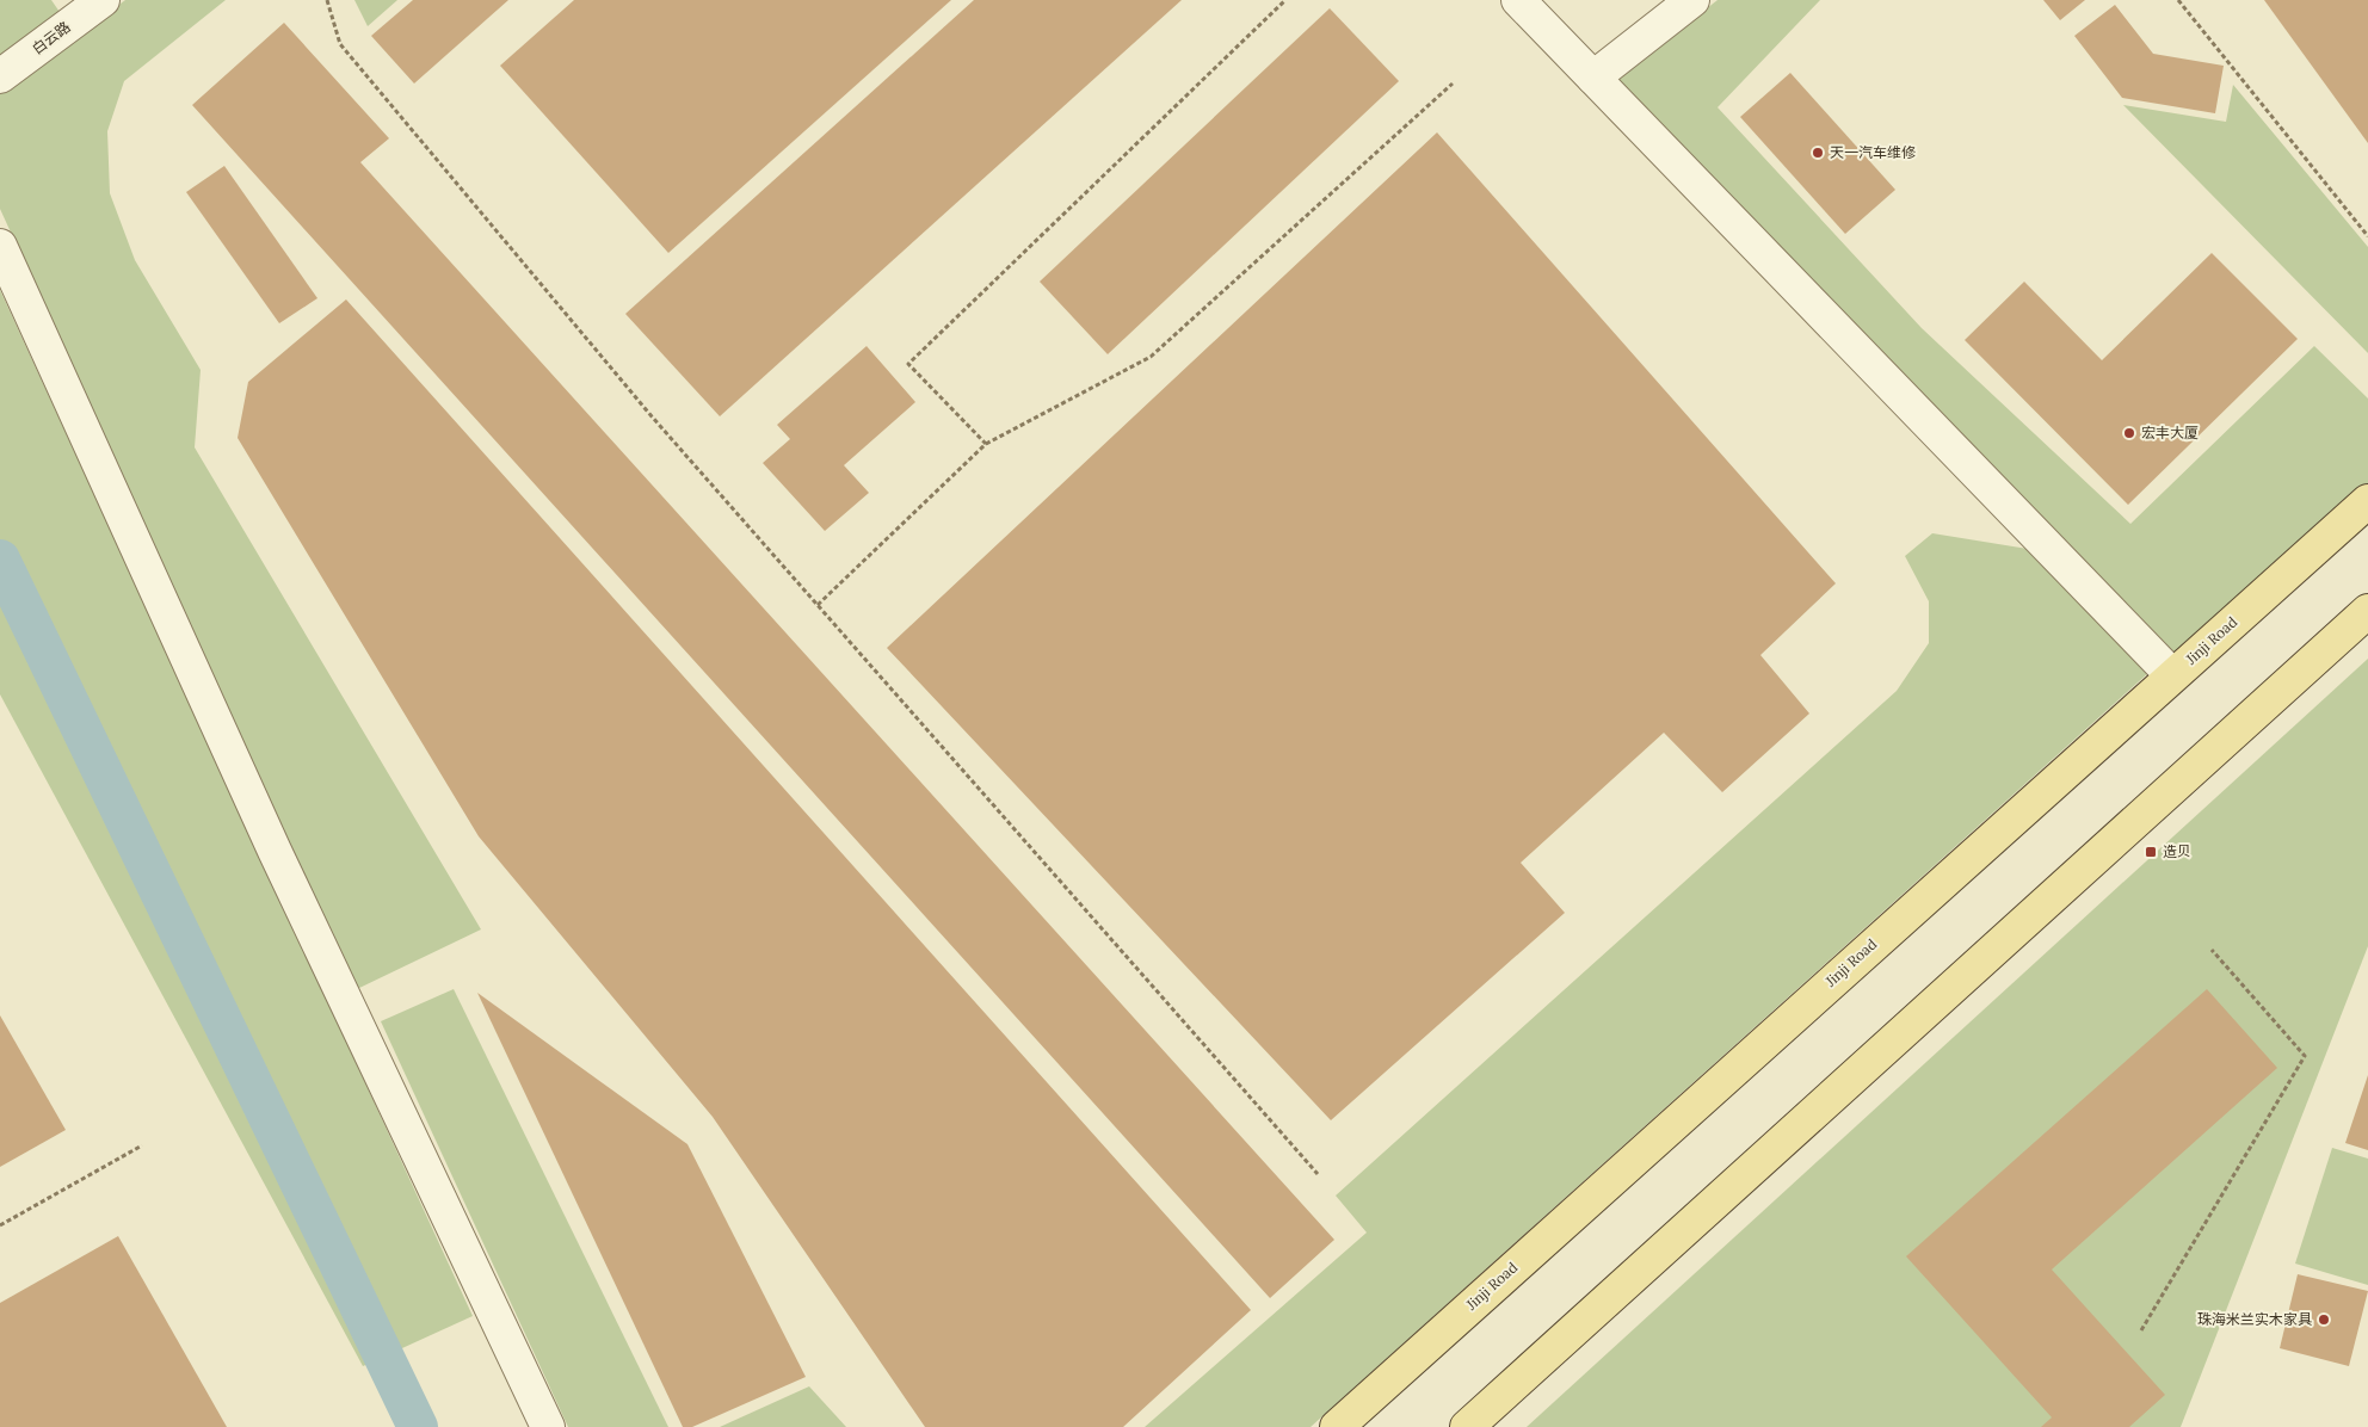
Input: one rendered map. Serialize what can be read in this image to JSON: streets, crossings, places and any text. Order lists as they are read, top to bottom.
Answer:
{
  "streets": {
    "main road": ["Jinji Road"],
    "street": ["白云路"]
  },
  "places": {
    "other": ["天一汽车维修", "宏丰大厦", "珠海米兰实木家具"],
    "transit": ["造贝"]
  }
}
